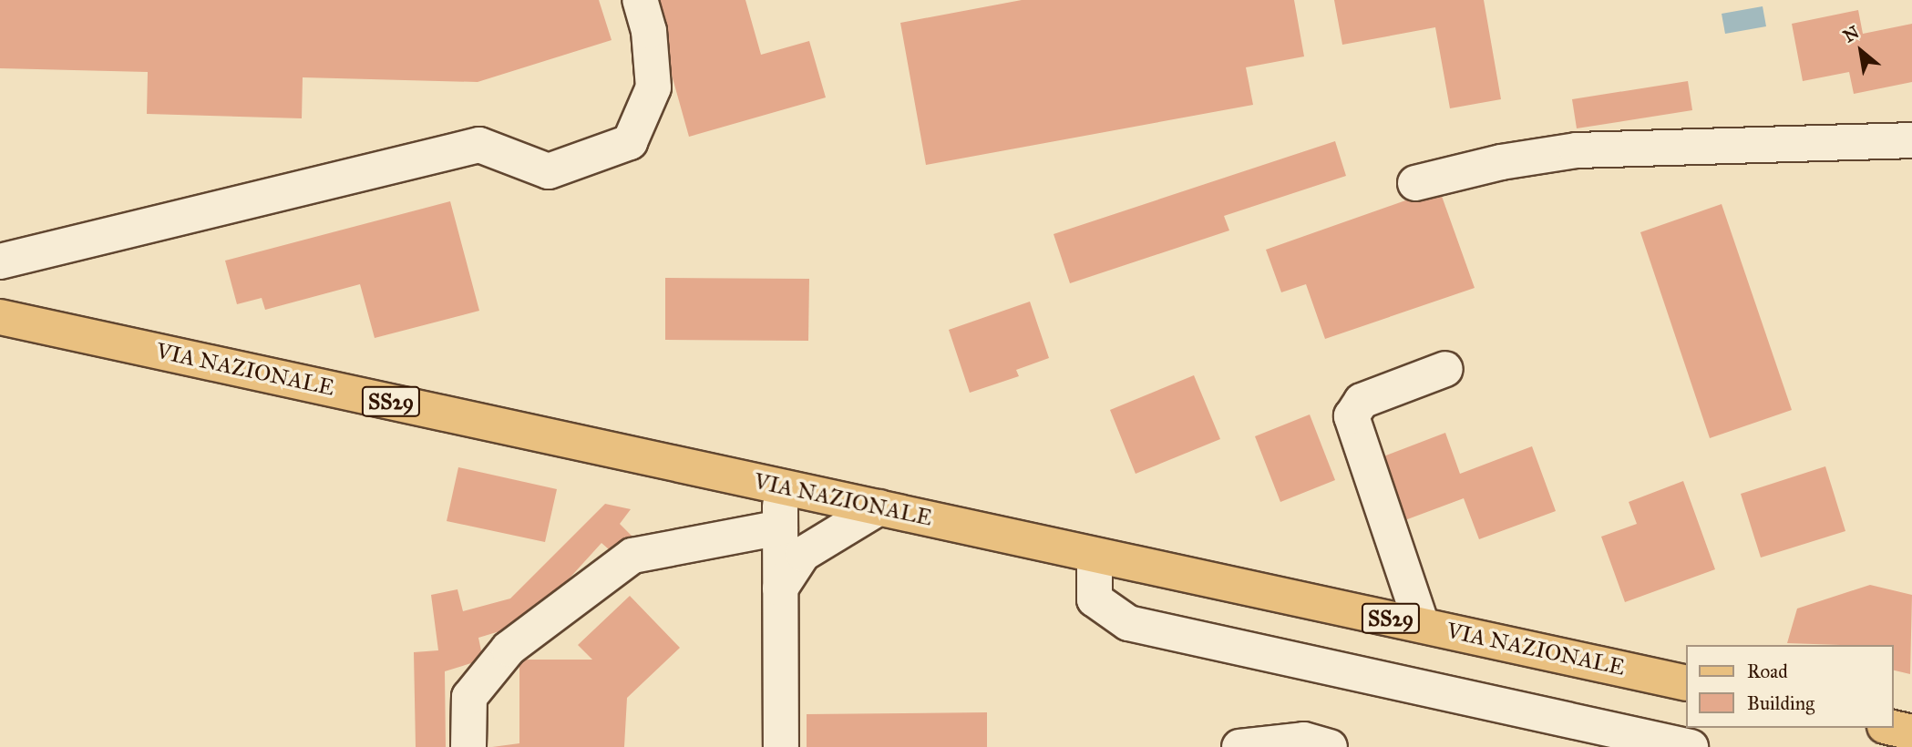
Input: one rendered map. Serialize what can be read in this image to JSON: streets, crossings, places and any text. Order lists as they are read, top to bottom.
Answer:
{
  "streets": {
    "main road": ["VIA NAZIONALE", "SS29"]
  },
  "legend": ["Road", "Building"],
  "north": "top left"
}
